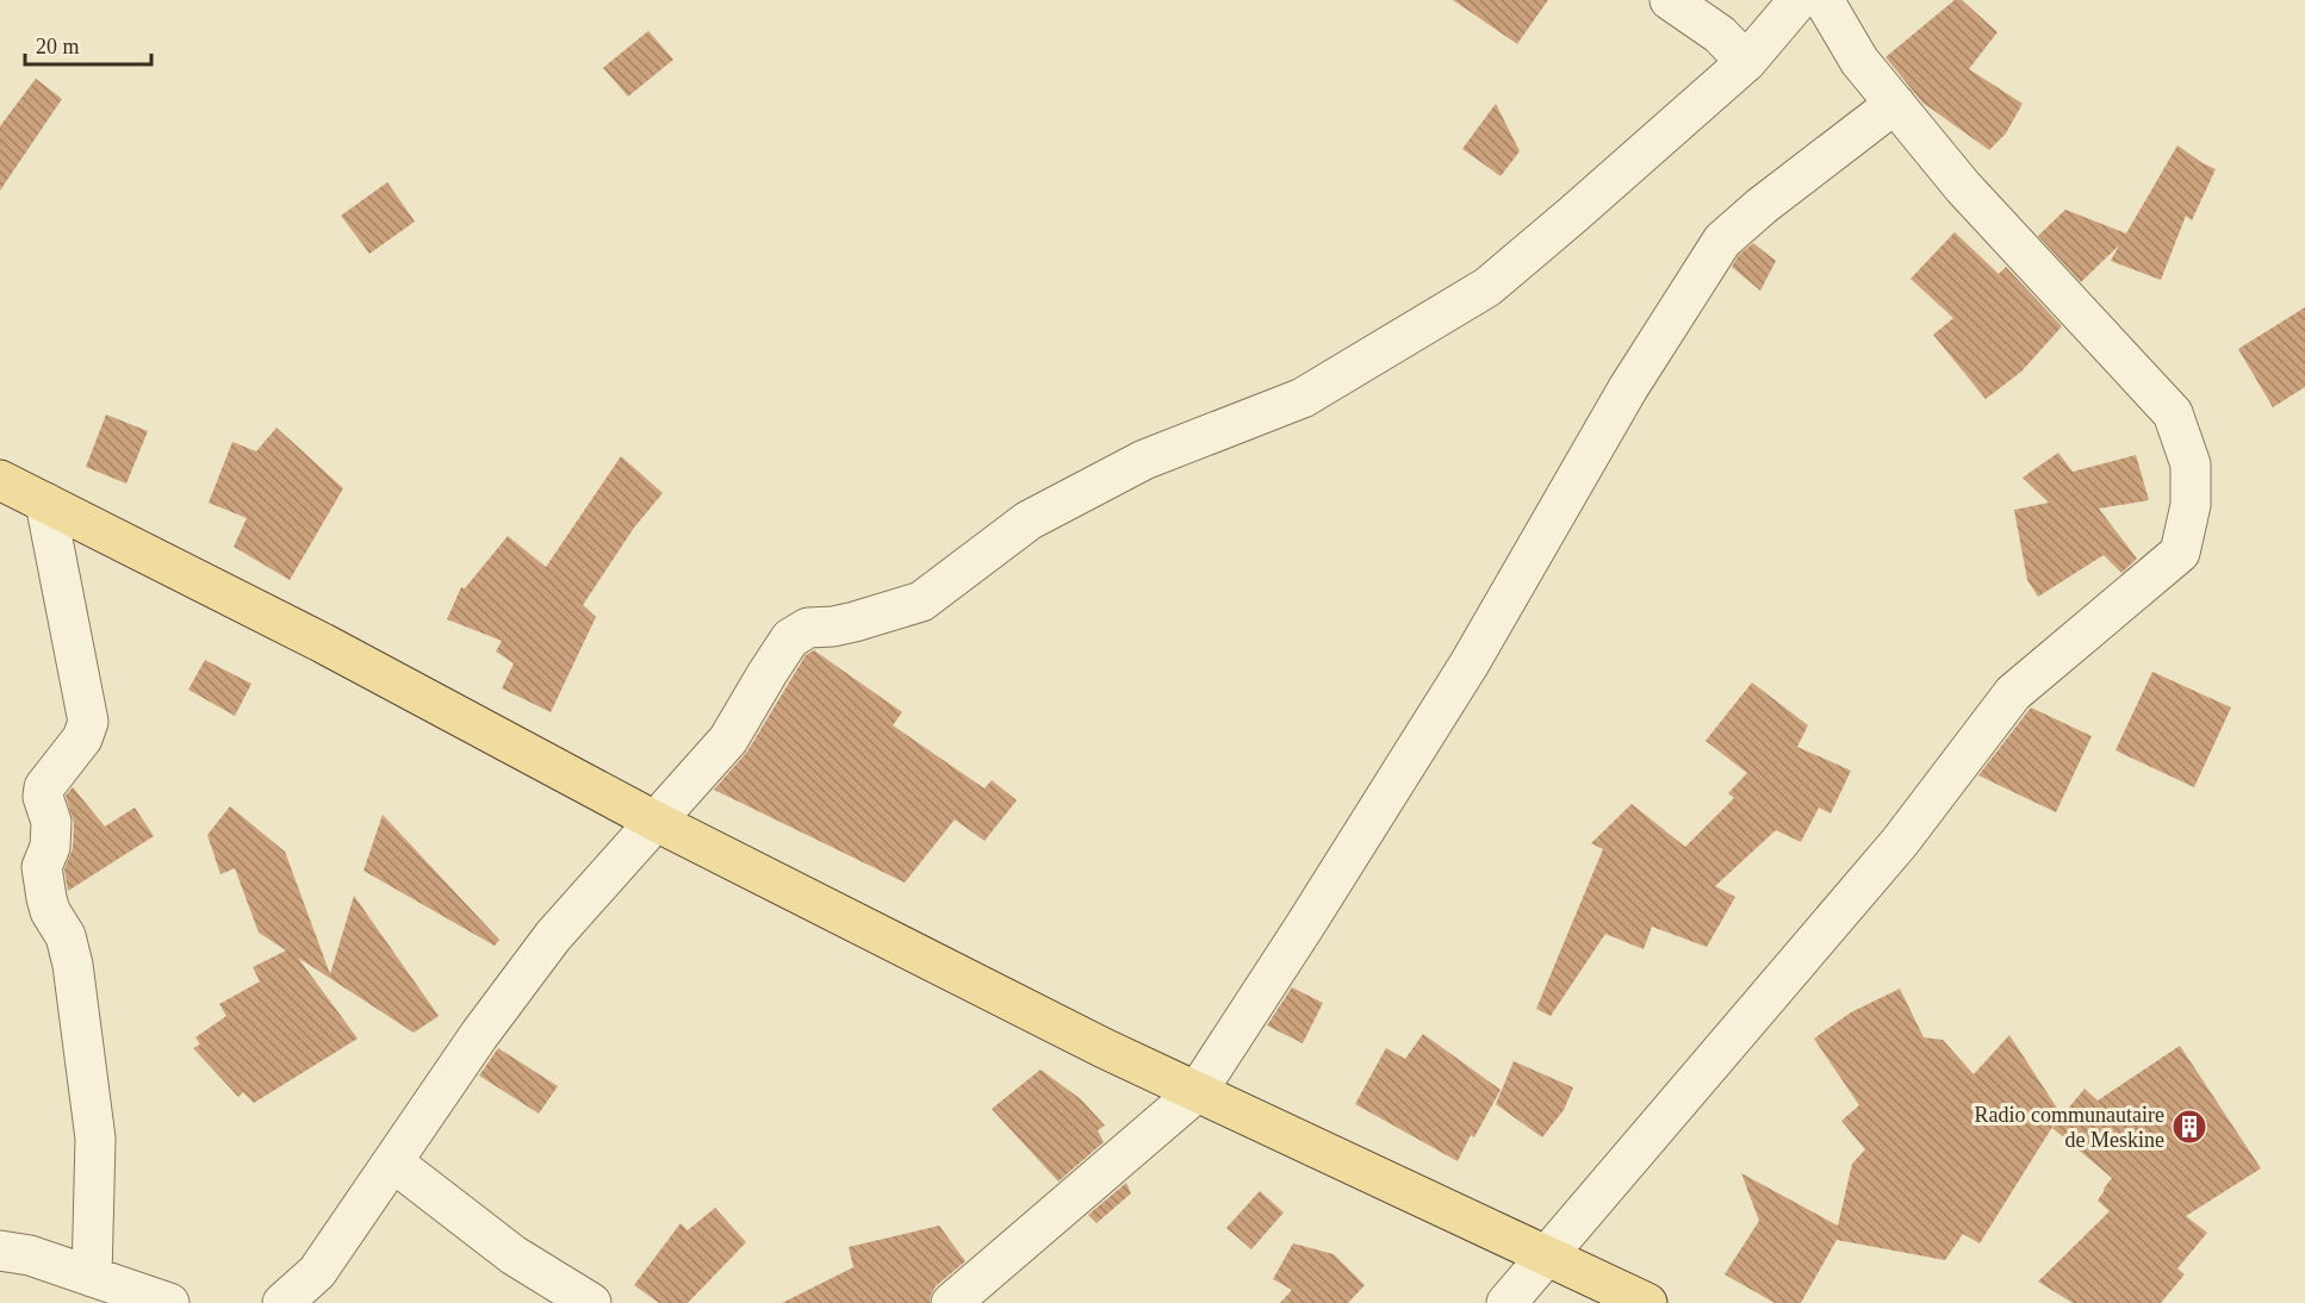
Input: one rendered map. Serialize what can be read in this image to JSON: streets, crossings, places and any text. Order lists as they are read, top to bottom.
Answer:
{
  "places": {
    "building": ["Radio communautaire de Meskine"]
  },
  "scale_bar": "20 m"
}
